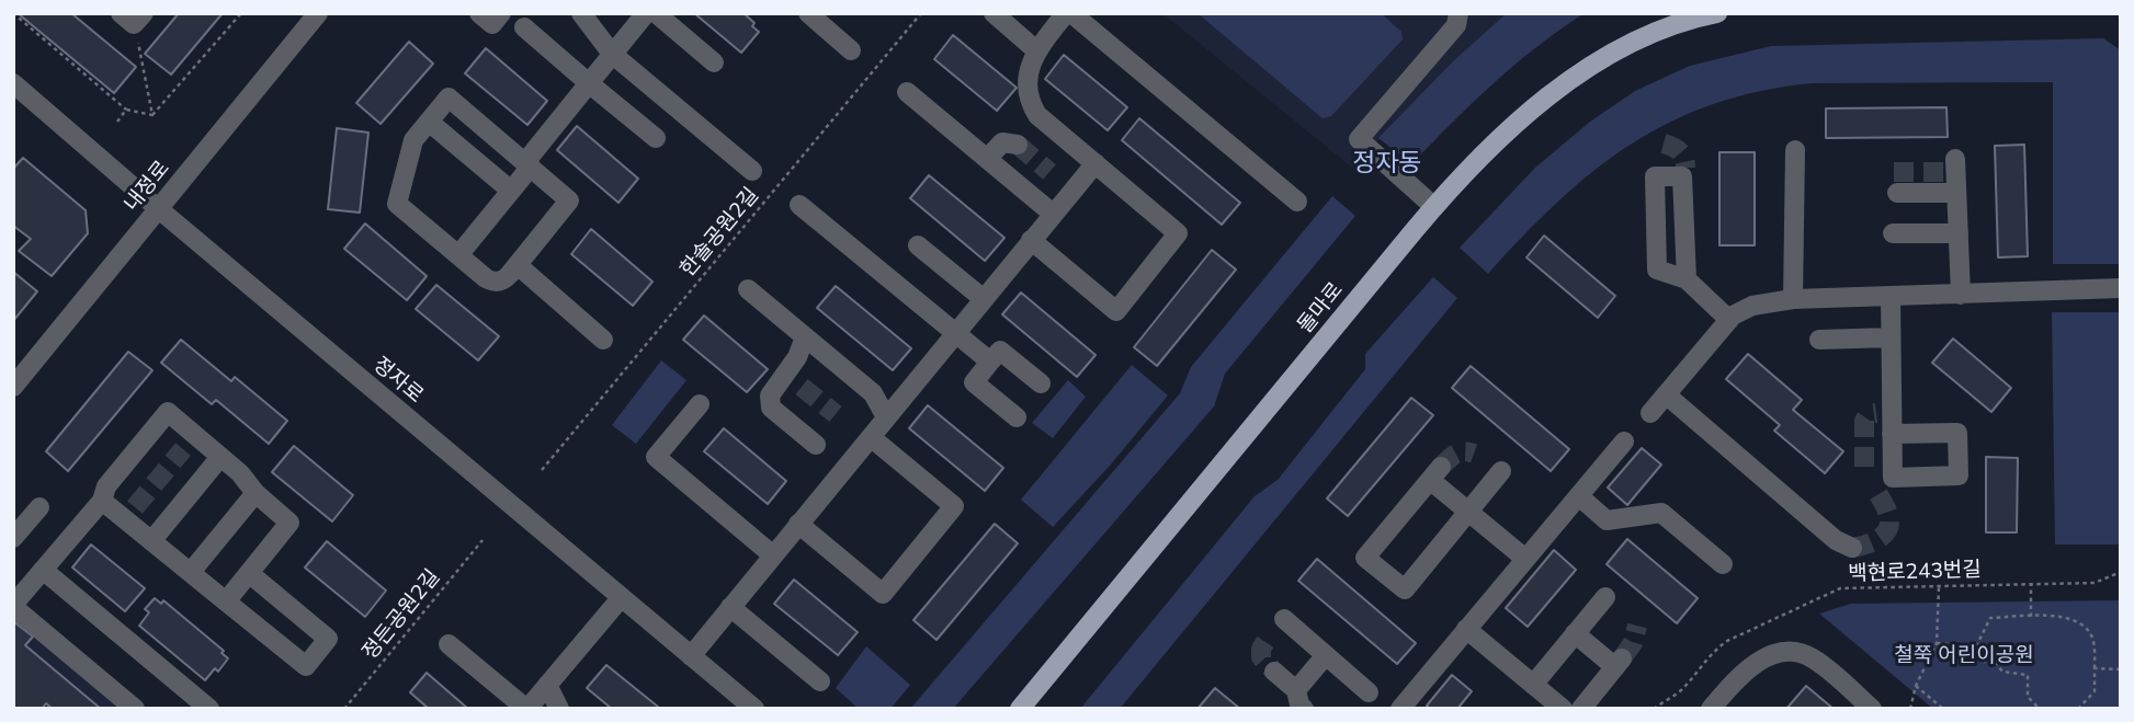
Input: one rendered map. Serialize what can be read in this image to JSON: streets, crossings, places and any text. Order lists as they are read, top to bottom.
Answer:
{
  "streets": {
    "main road": ["돌마로"],
    "street": ["내정로", "정자로"],
    "path": ["한솔공원2길", "백현로243번길", "정든공원2길"]
  },
  "crossings": [
    ["내정로", "정자로"]
  ],
  "districts": ["정자동"],
  "parks": ["철쭉 어린이공원"]
}
